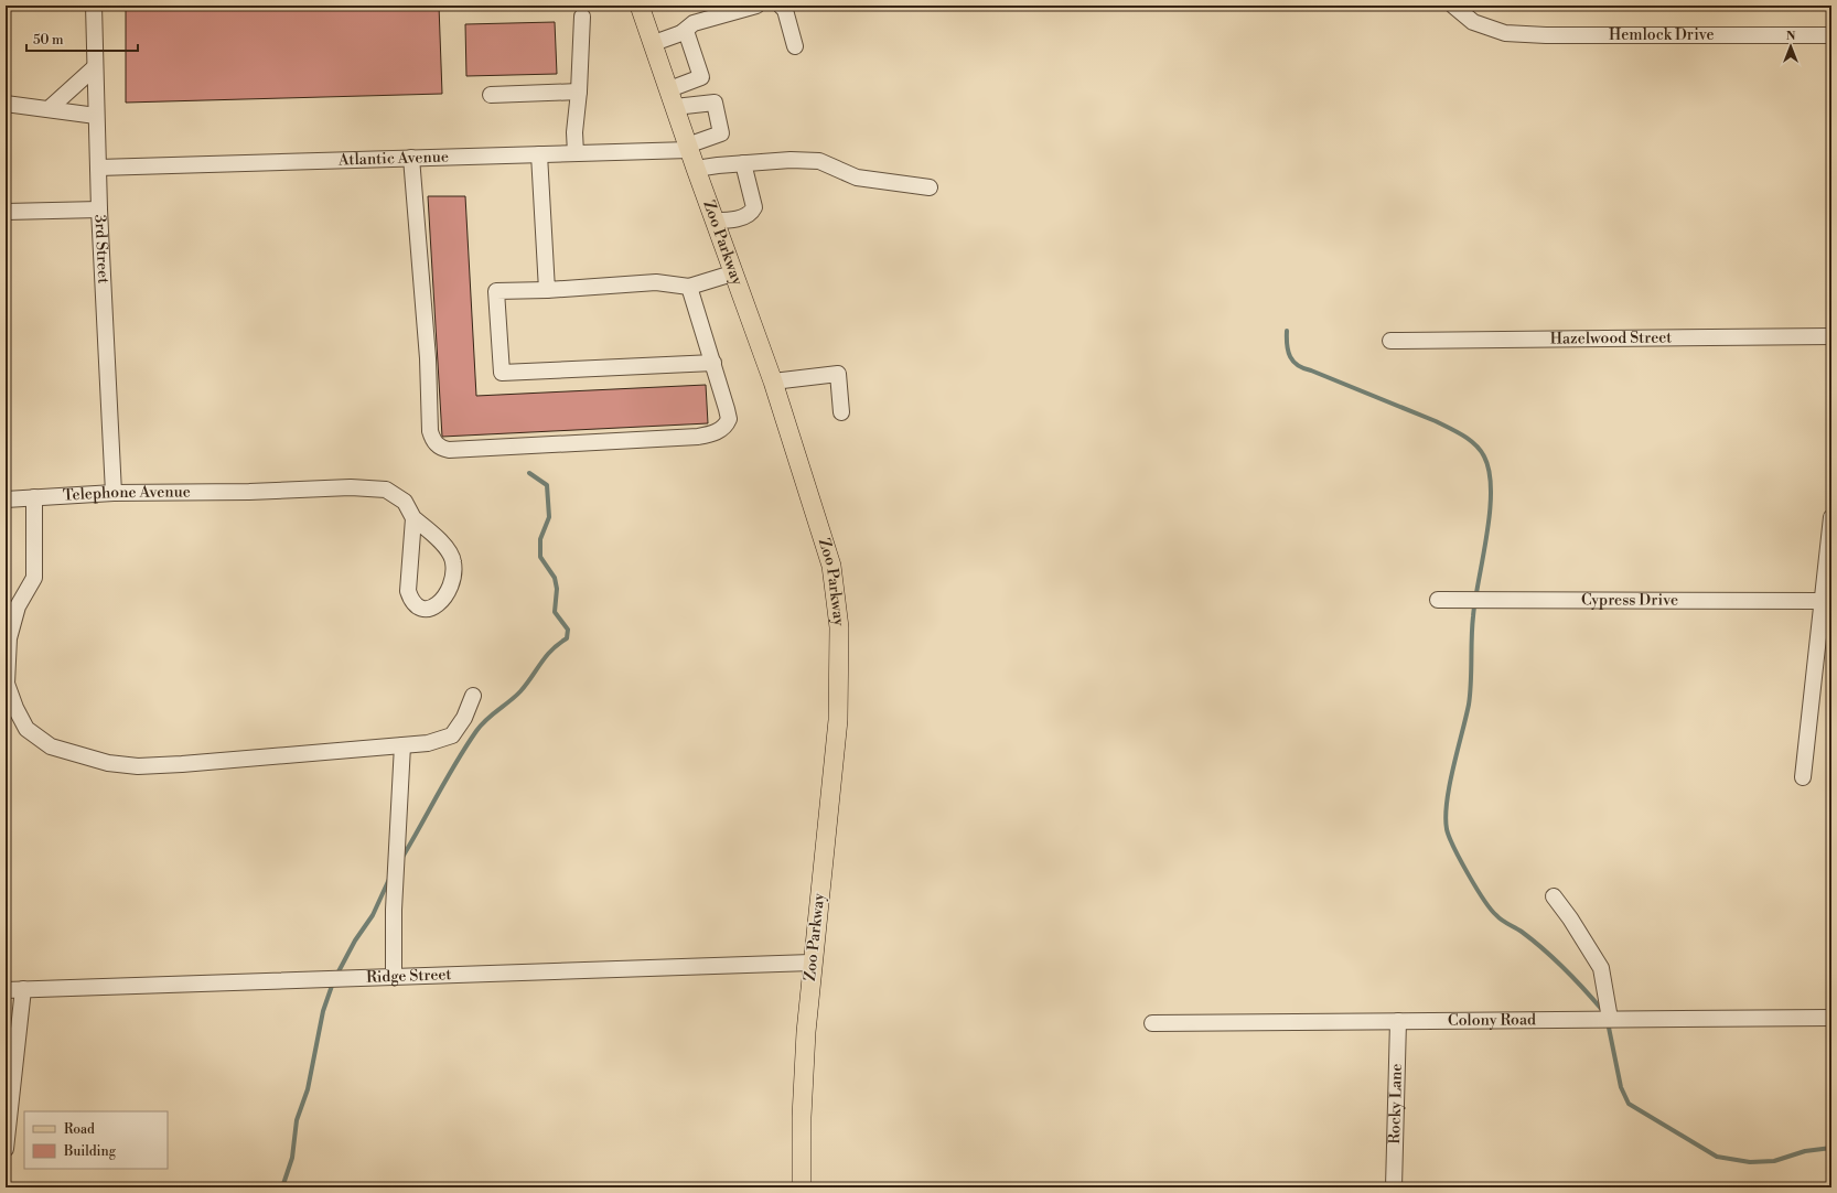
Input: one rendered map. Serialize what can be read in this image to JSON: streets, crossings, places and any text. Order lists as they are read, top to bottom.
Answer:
{
  "streets": {
    "main road": ["Zoo Parkway"],
    "street": [
      "Hemlock Drive",
      "Atlantic Avenue",
      "3rd Street",
      "Hazelwood Street",
      "Telephone Avenue",
      "Cypress Drive",
      "Ridge Street",
      "Colony Road",
      "Rocky Lane"
    ]
  },
  "crossings": [
    ["Atlantic Avenue", "Zoo Parkway"],
    ["Atlantic Avenue", "3rd Street"],
    ["Zoo Parkway", "Ridge Street"],
    ["3rd Street", "Telephone Avenue"],
    ["Colony Road", "Rocky Lane"]
  ],
  "legend": ["Road", "Building"],
  "scale_bar": "50 m",
  "north": "top"
}
